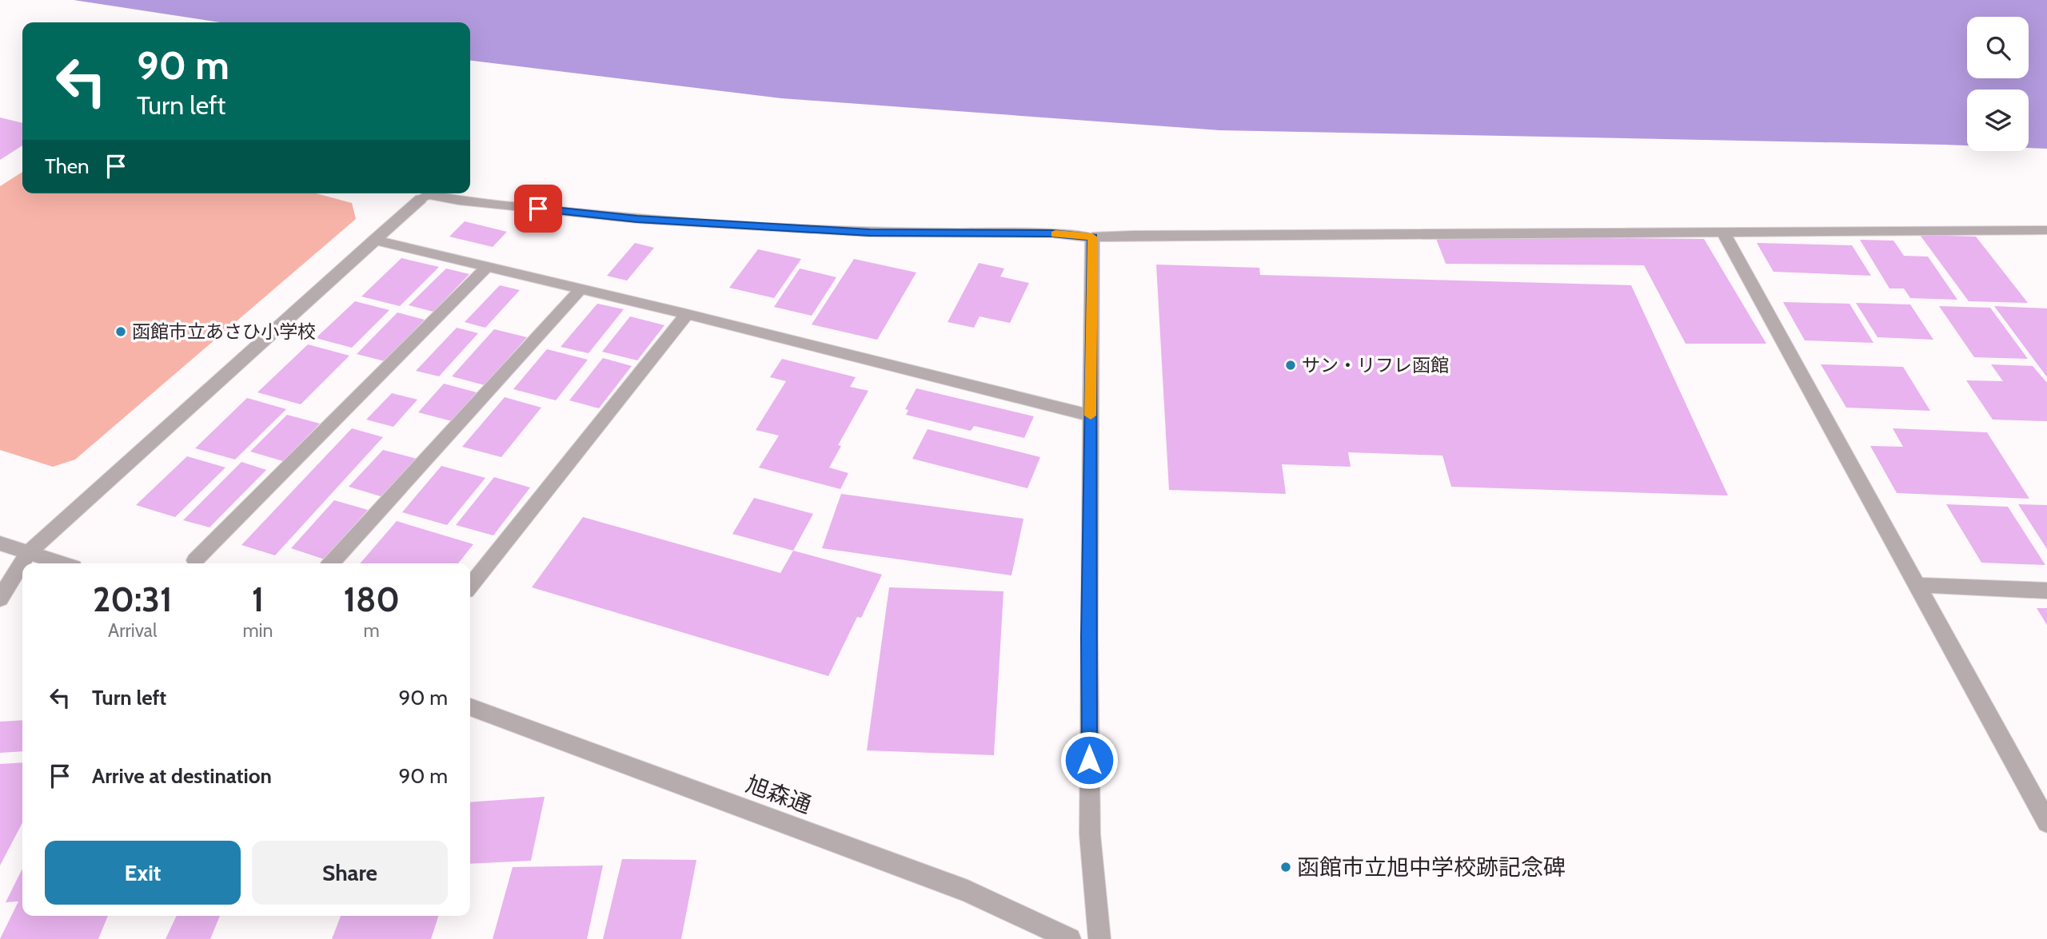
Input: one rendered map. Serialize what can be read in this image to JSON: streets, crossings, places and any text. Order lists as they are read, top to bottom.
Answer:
{
  "streets": {
    "street": ["旭森通"]
  },
  "places": ["函館市立あさひ小学校", "サン・リフレ函館", "函館市立旭中学校跡記念碑"],
  "page": {
    "turn": ["90 m", "Turn left"],
    "then": "Then",
    "eta": [
      "20:31",
      "Arrival",
      "1",
      "min",
      "180",
      "m"
    ],
    "list": [
      {
        "name": "Turn left",
        "value": "90 m"
      },
      {
        "name": "Arrive at destination",
        "value": "90 m"
      }
    ],
    "buttons": ["Exit", "Share"]
  }
}
